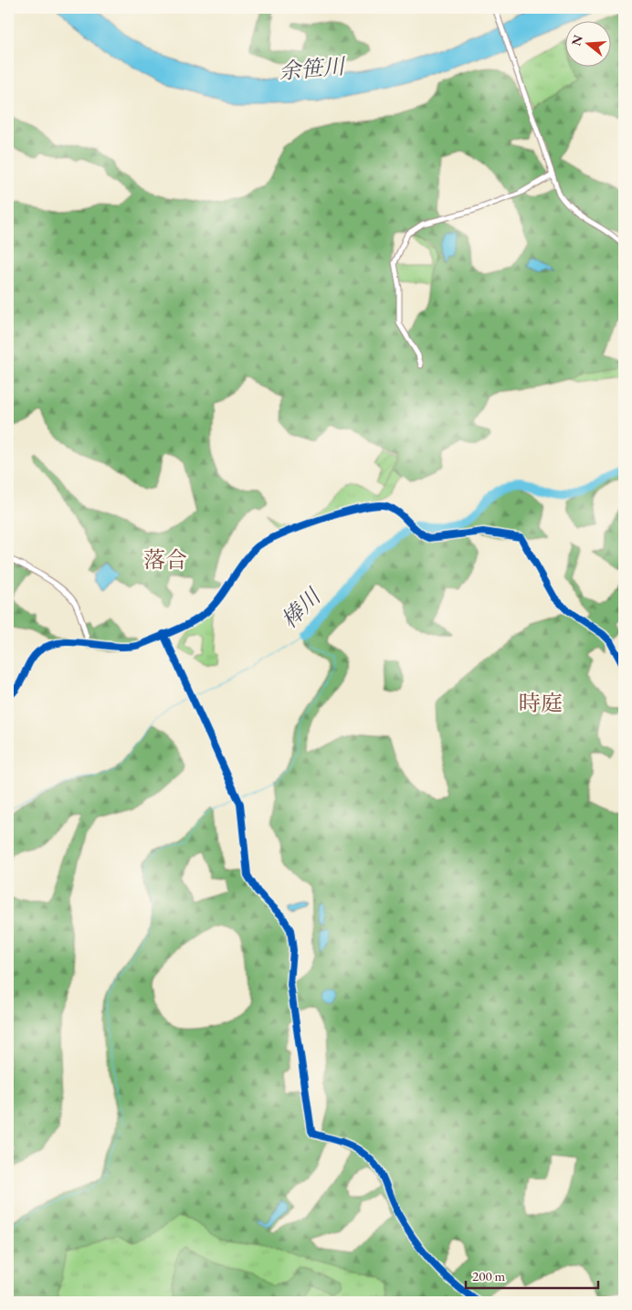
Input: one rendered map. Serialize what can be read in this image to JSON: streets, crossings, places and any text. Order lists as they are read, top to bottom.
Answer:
{
  "districts": ["落合", "時庭"],
  "water": ["余笹川", "棒川"],
  "scale_bar": "200 m",
  "north": "left"
}
